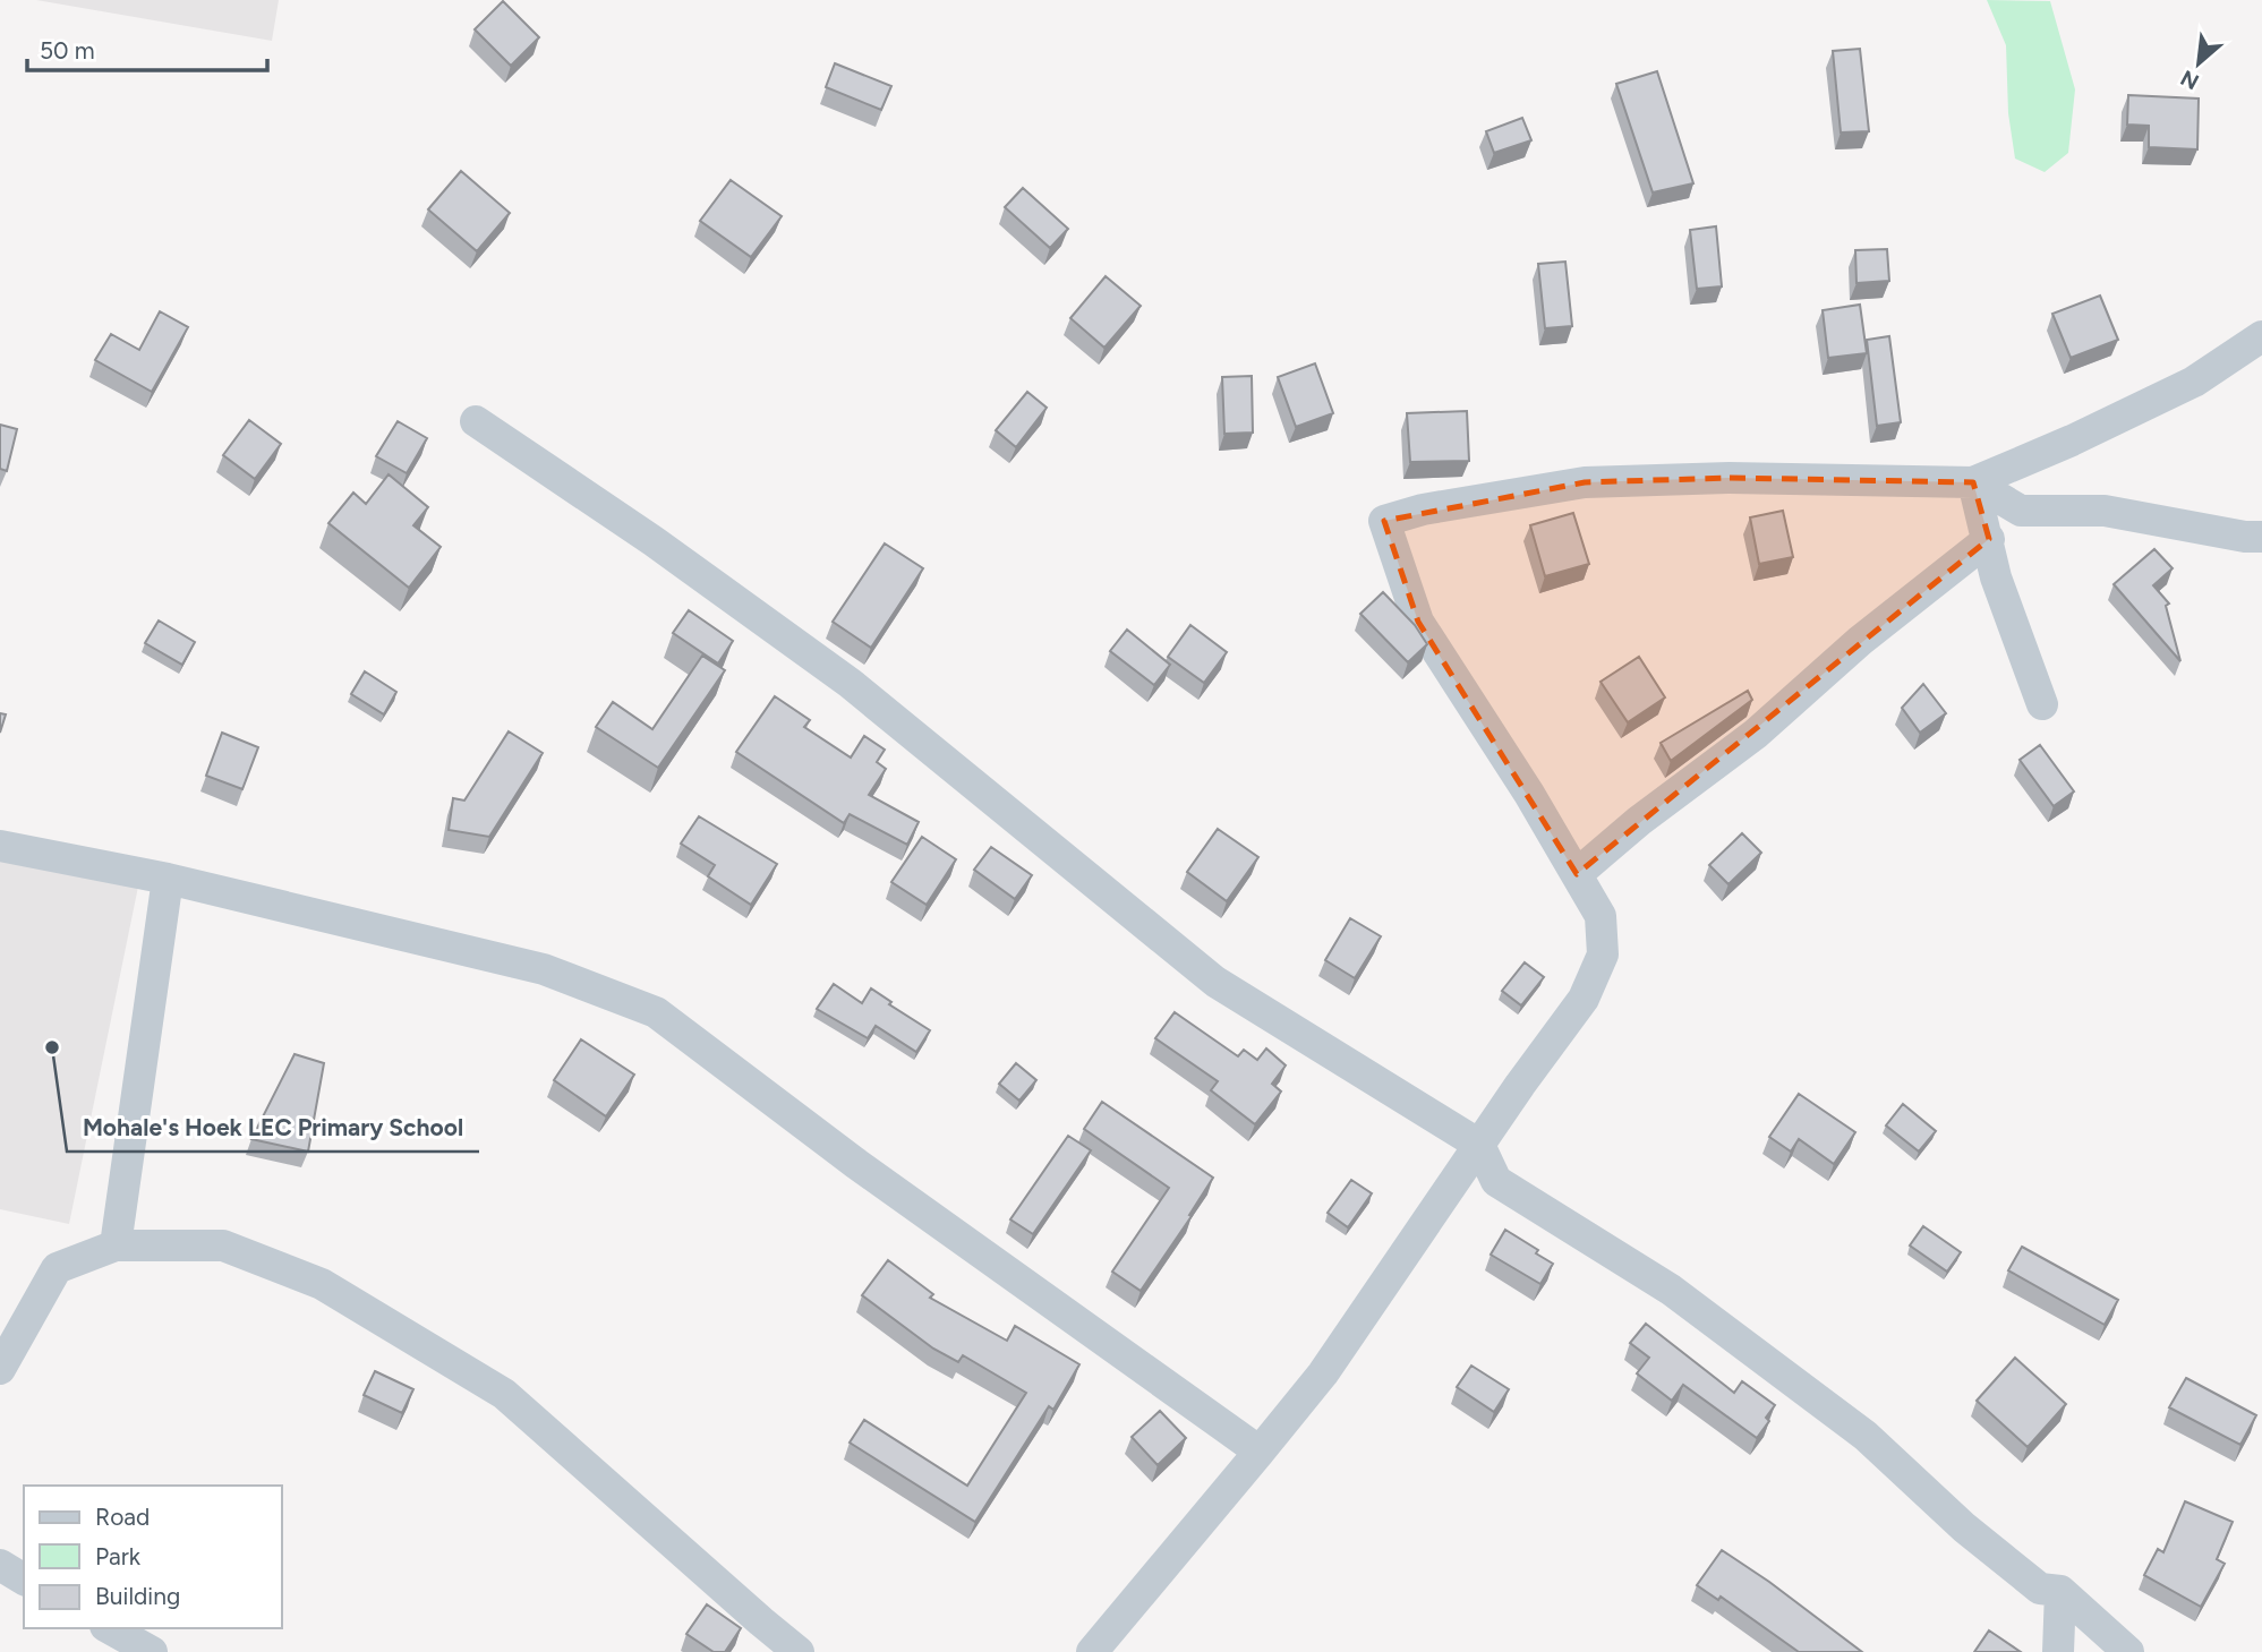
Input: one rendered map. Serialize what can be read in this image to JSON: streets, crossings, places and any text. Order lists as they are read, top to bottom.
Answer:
{
  "places": ["Mohale's Hoek LEC Primary School"],
  "legend": ["Road", "Park", "Building"],
  "scale_bar": "50 m",
  "north": "bottom left"
}
